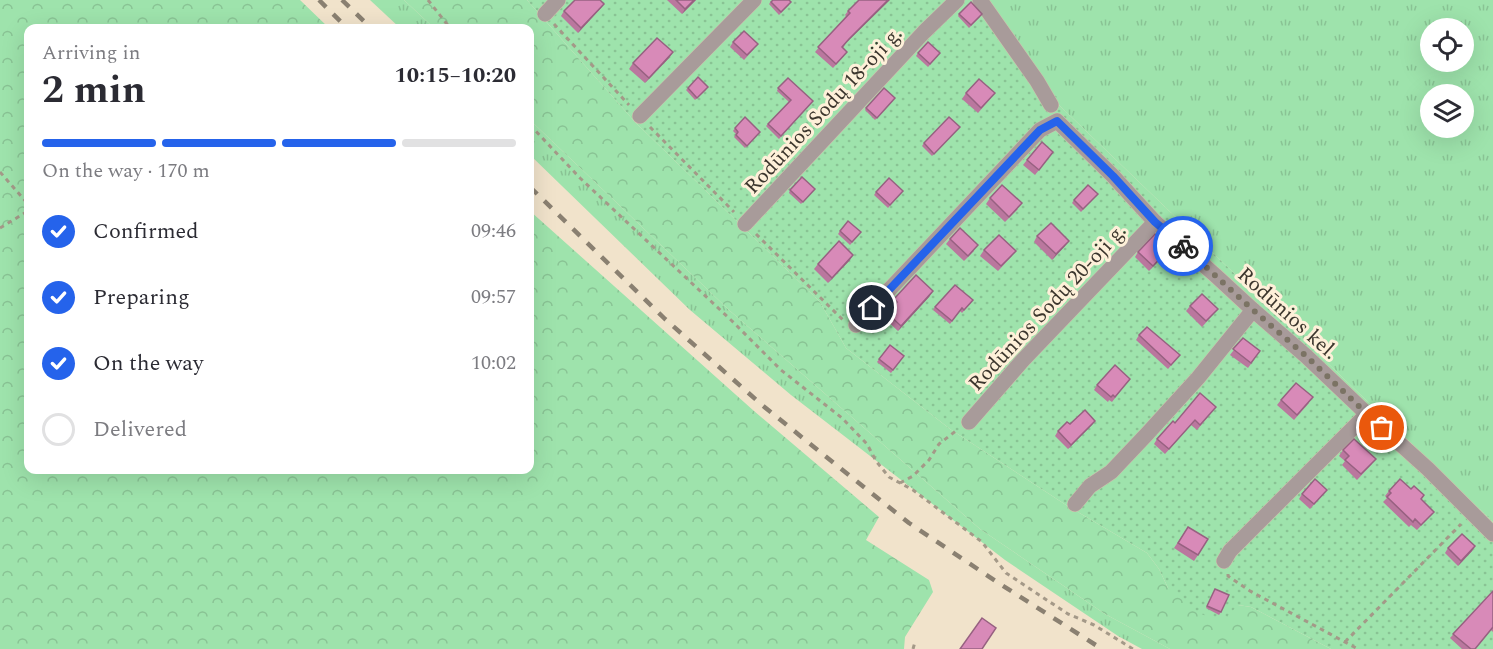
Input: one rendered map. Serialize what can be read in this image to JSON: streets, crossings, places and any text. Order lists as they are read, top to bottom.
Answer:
{
  "streets": {
    "street": ["Rodūnios Sodų 18-oji g.", "Rodūnios Sodų 20-oji g.", "Rodūnios kel."]
  },
  "crossings": [
    ["Rodūnios Sodų 20-oji g.", "Rodūnios kel."]
  ],
  "page": {
    "heading": ["2 min", "Arriving in", "10:15–10:20"],
    "bar": "On the way · 170 m",
    "list": [
      ["Confirmed", "09:46"],
      ["Preparing", "09:57"],
      ["On the way", "10:02"],
      "Delivered"
    ]
  }
}
